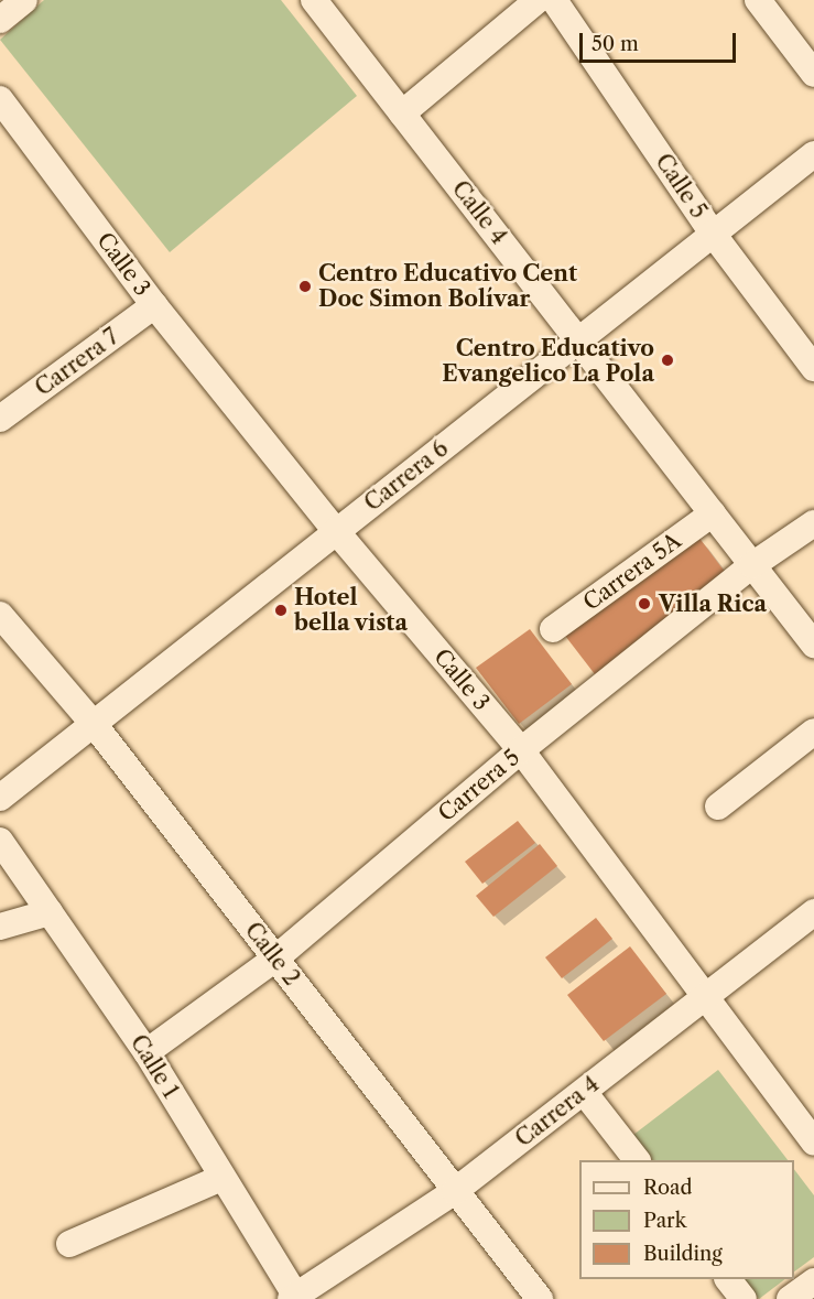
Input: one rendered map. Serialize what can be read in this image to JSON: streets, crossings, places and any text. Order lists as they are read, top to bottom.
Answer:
{
  "streets": {
    "street": [
      "Calle 5",
      "Calle 4",
      "Calle 3",
      "Carrera 7",
      "Carrera 6",
      "Carrera 5A",
      "Carrera 5",
      "Calle 2",
      "Calle 1",
      "Carrera 4"
    ]
  },
  "crossings": [
    ["Calle 5", "Carrera 6"],
    ["Calle 4", "Carrera 6"],
    ["Calle 4", "Carrera 5A"],
    ["Calle 4", "Carrera 5"],
    ["Calle 3", "Carrera 7"],
    ["Calle 3", "Carrera 6"],
    ["Calle 3", "Carrera 5"],
    ["Calle 3", "Carrera 4"],
    ["Carrera 6", "Calle 2"],
    ["Carrera 5", "Calle 2"],
    ["Carrera 5", "Calle 1"],
    ["Calle 2", "Carrera 4"],
    ["Calle 1", "Carrera 4"]
  ],
  "places": [
    "Centro Educativo Cent Doc Simon Bolívar",
    "Centro Educativo Evangelico La Pola",
    "Villa Rica",
    "Hotel bella vista"
  ],
  "legend": ["Road", "Park", "Building"],
  "scale_bar": "50 m"
}
